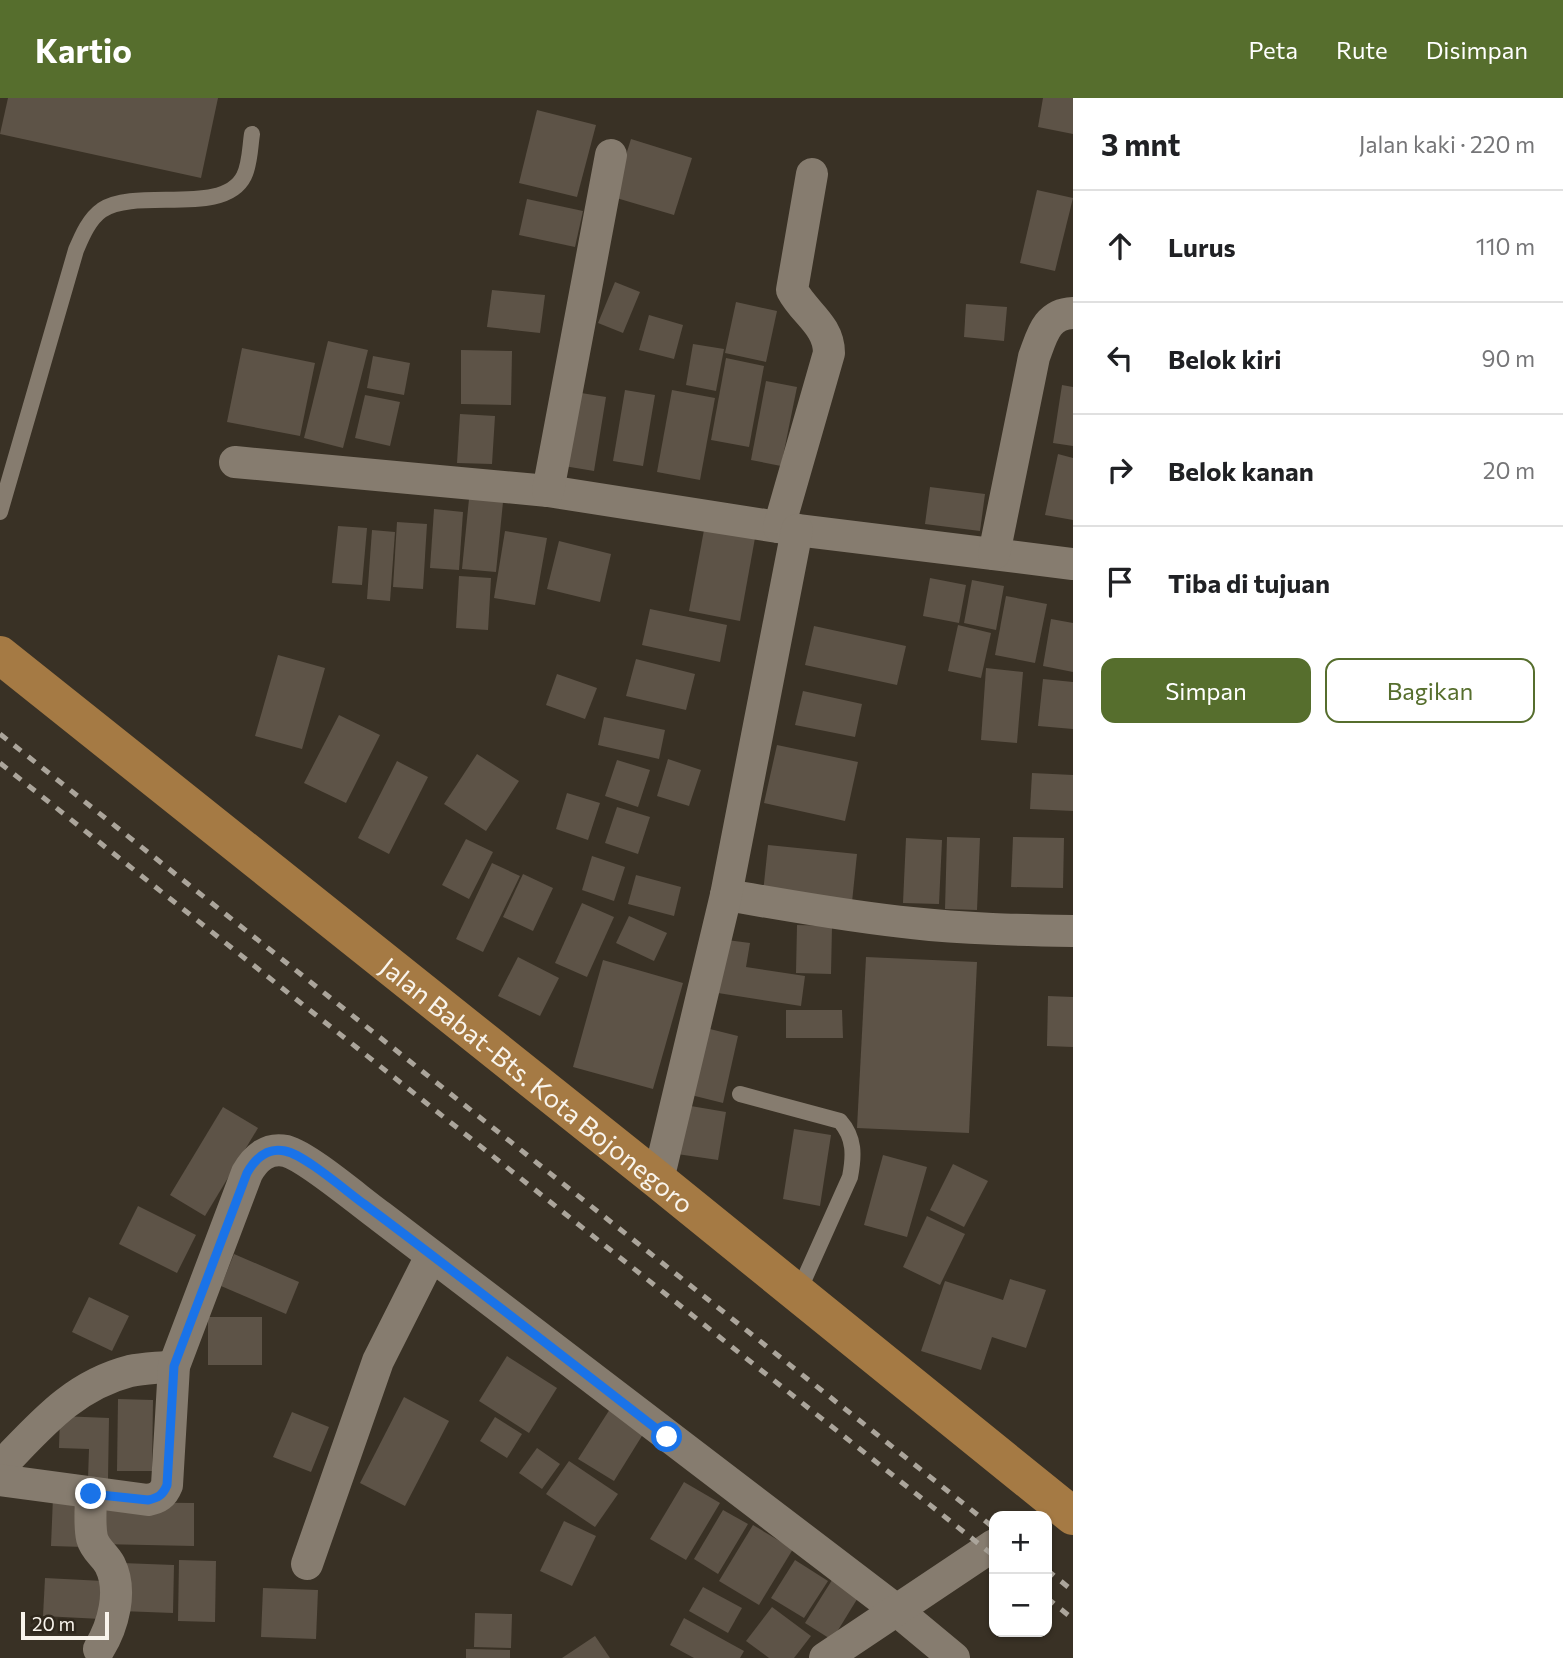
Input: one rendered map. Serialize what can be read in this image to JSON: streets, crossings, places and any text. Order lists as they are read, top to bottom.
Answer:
{
  "streets": {
    "highway": ["Jalan Babat-Bts. Kota Bojonegoro"]
  },
  "scale_bar": "20 m",
  "page": {
    "header": "Kartio",
    "nav": ["Peta", "Rute", "Disimpan"],
    "heading": ["3 mnt", "Jalan kaki · 220 m"],
    "list": [
      ["Lurus", "110 m"],
      ["Belok kiri", "90 m"],
      ["Belok kanan", "20 m"],
      "Tiba di tujuan"
    ],
    "buttons": ["Simpan", "Bagikan"],
    "map_buttons": ["+", "−"],
    "scale": "20 m"
  }
}
